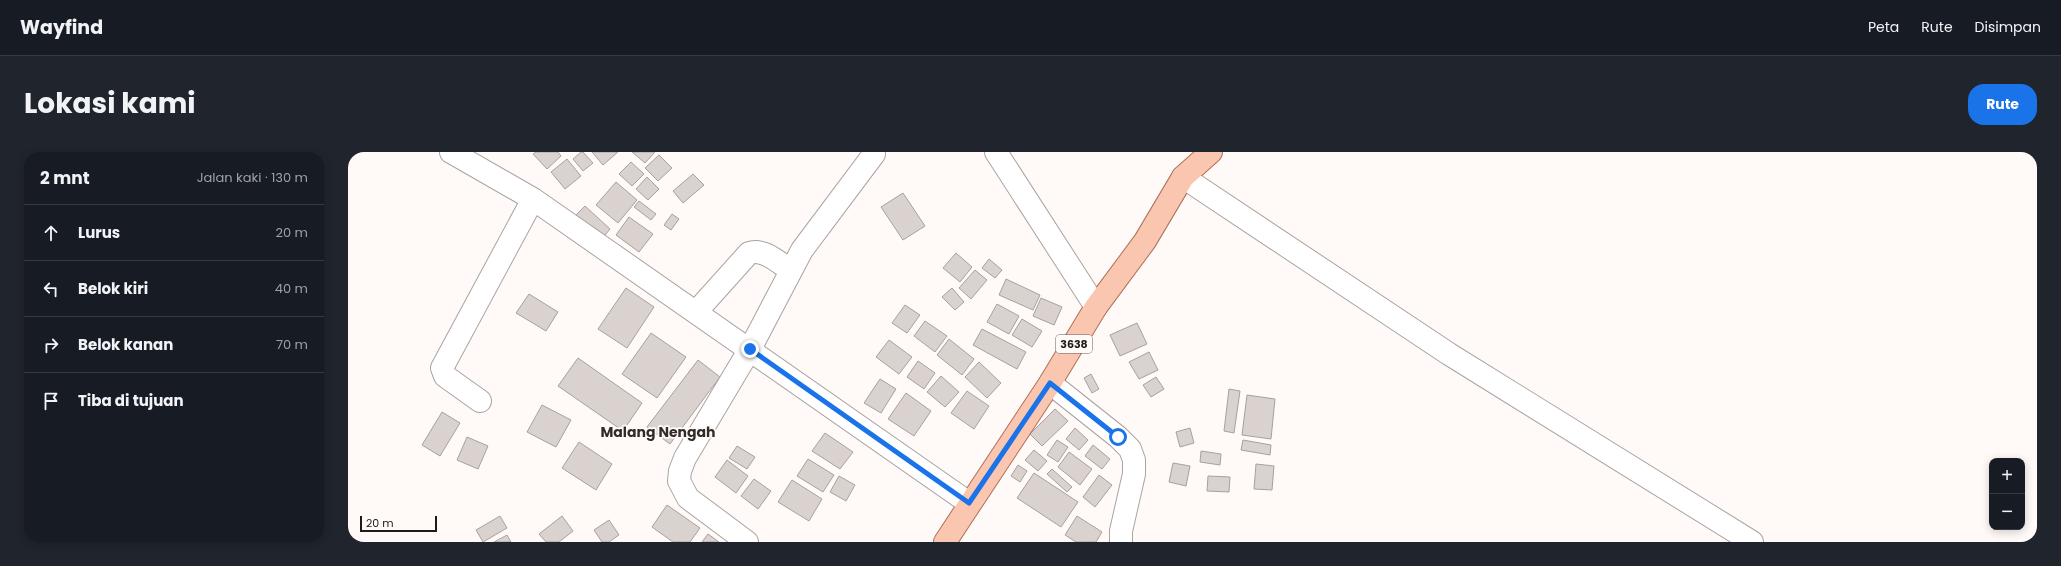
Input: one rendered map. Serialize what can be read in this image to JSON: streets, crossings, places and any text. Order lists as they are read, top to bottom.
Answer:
{
  "streets": {
    "main road": ["3638"]
  },
  "districts": ["Malang Nengah"],
  "scale_bar": "20 m",
  "page": {
    "header": "Wayfind",
    "nav": ["Peta", "Rute", "Disimpan"],
    "title": "Lokasi kami",
    "buttons": "Rute",
    "heading": ["2 mnt", "Jalan kaki · 130 m"],
    "list": [
      ["Lurus", "20 m"],
      ["Belok kiri", "40 m"],
      ["Belok kanan", "70 m"],
      "Tiba di tujuan"
    ],
    "map_buttons": ["+", "−"],
    "scale": "20 m"
  }
}
